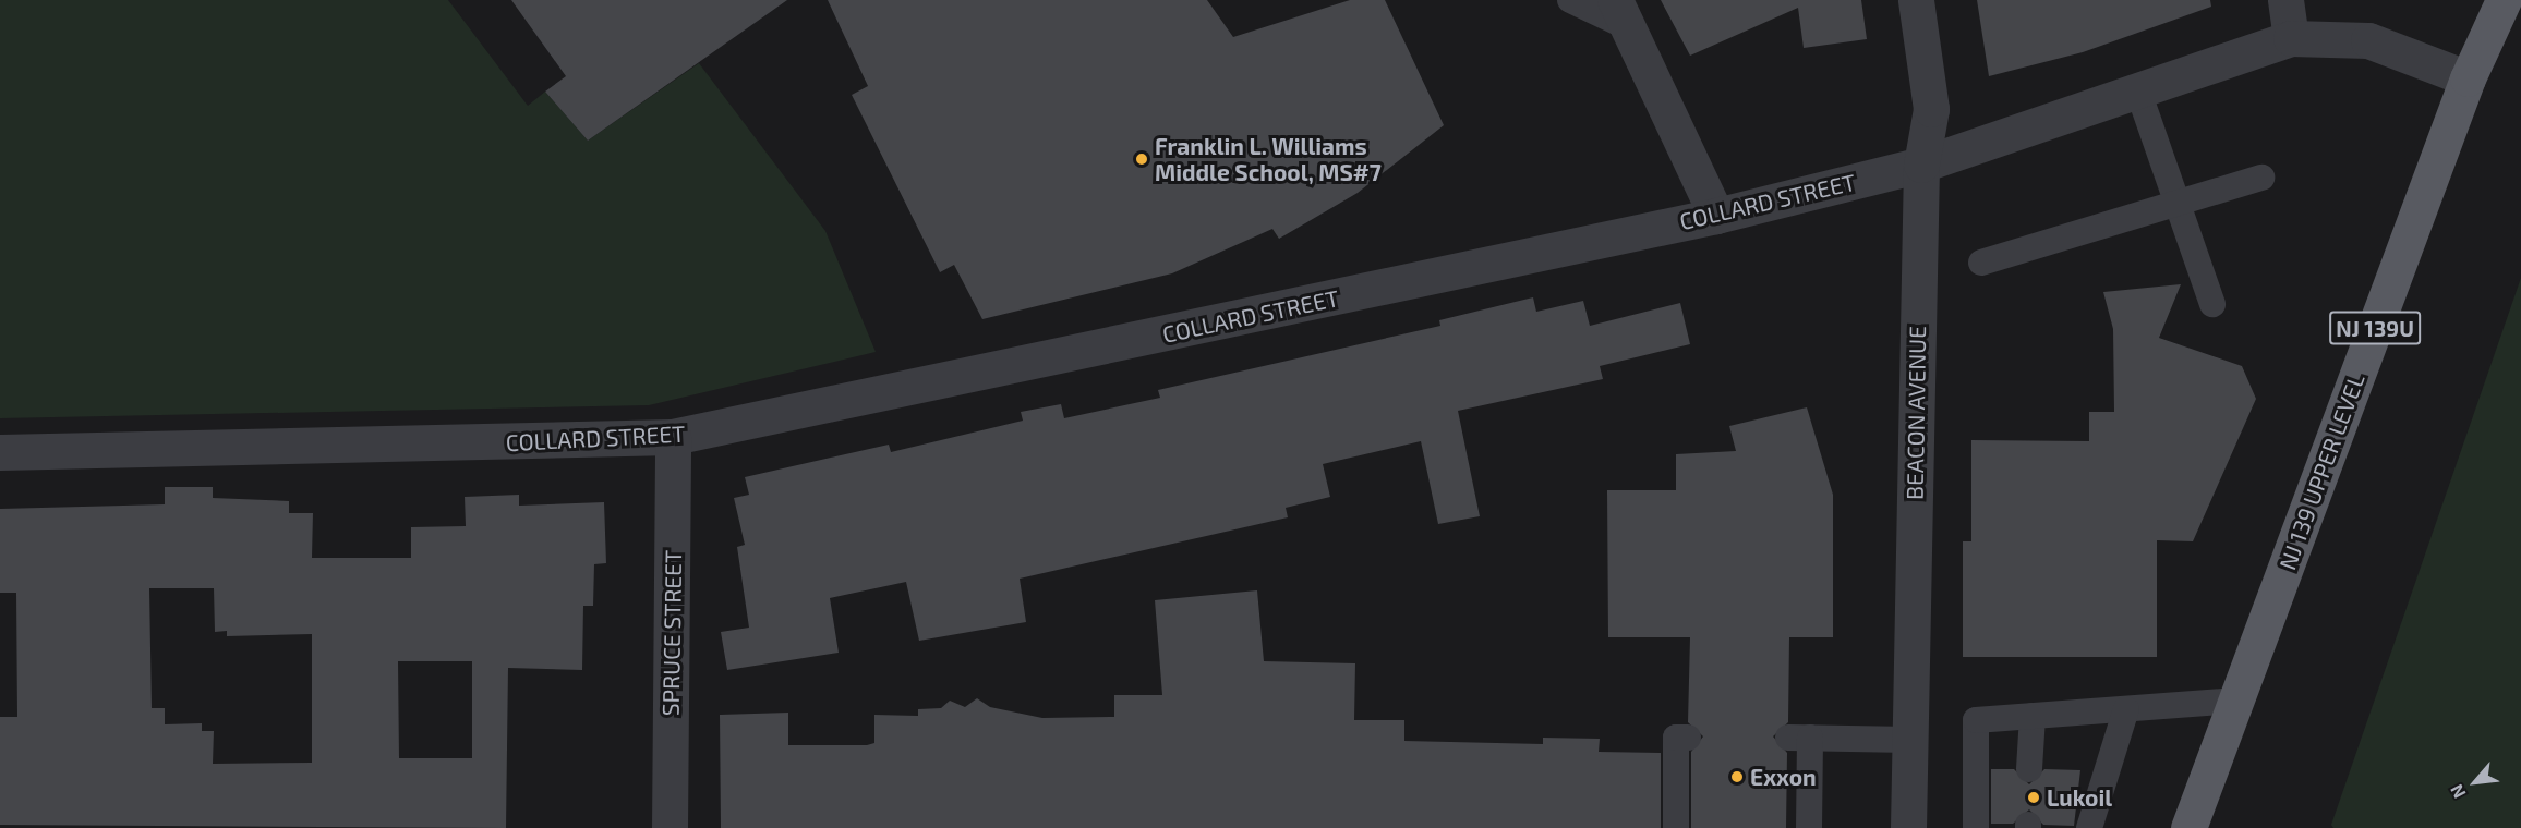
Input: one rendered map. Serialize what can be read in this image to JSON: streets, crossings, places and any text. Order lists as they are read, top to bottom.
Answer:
{
  "streets": {
    "main road": ["NJ 139U", "NJ 139 UPPER LEVEL"],
    "street": ["COLLARD STREET", "BEACON AVENUE", "SPRUCE STREET"]
  },
  "crossings": [
    ["COLLARD STREET", "BEACON AVENUE"],
    ["COLLARD STREET", "NJ 139 UPPER LEVEL"],
    ["COLLARD STREET", "SPRUCE STREET"]
  ],
  "places": ["Franklin L. Williams Middle School, MS#7", "Exxon", "Lukoil"],
  "north": "bottom left"
}
